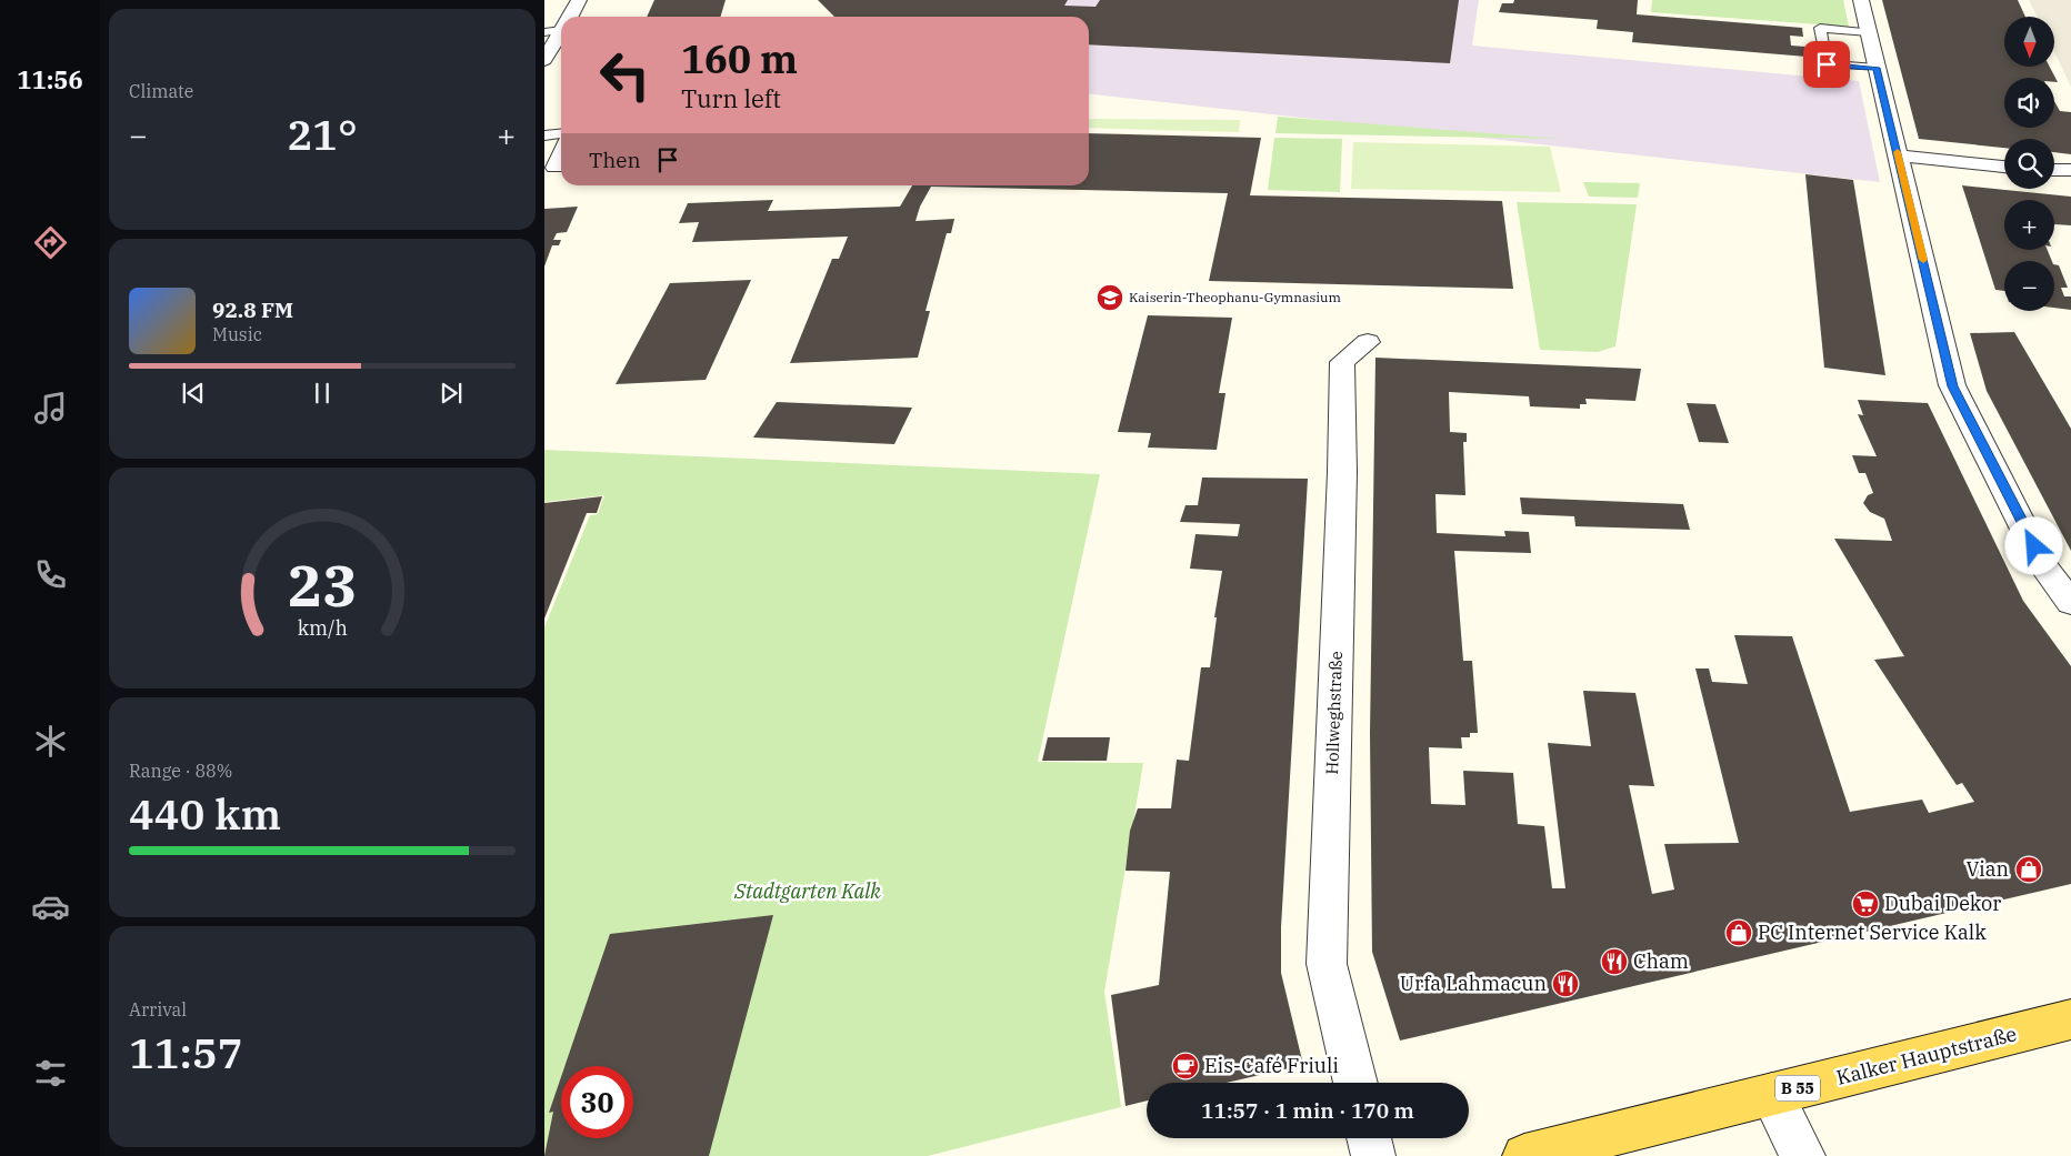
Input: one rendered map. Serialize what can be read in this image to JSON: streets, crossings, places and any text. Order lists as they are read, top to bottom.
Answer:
{
  "streets": {
    "main road": ["Kalker Hauptstraße", "B 55"],
    "street": ["Hollweghstraße"]
  },
  "parks": ["Stadtgarten Kalk"],
  "places": {
    "school or university": ["Kaiserin-Theophanu-Gymnasium"],
    "shop": ["Vian", "PC Internet Service Kalk"],
    "supermarket": ["Dubai Dekor"],
    "restaurant": ["Cham", "Urfa Lahmacun"],
    "cafe": ["Eis-Café Friuli"]
  },
  "north": "bottom",
  "page": {
    "tabs": "11:56",
    "tile": [
      "Climate",
      ["Range · 88%", "440 km"],
      ["Arrival", "11:57"]
    ],
    "map_buttons": ["+", "−"],
    "turn": ["160 m", "Turn left"],
    "heat": ["−", "21°", "+"],
    "then": "Then",
    "song": ["92.8 FM", "Music"],
    "limit": "30",
    "trip": "11:57 · 1 min · 170 m",
    "gauge": ["23", "km/h"]
  }
}
